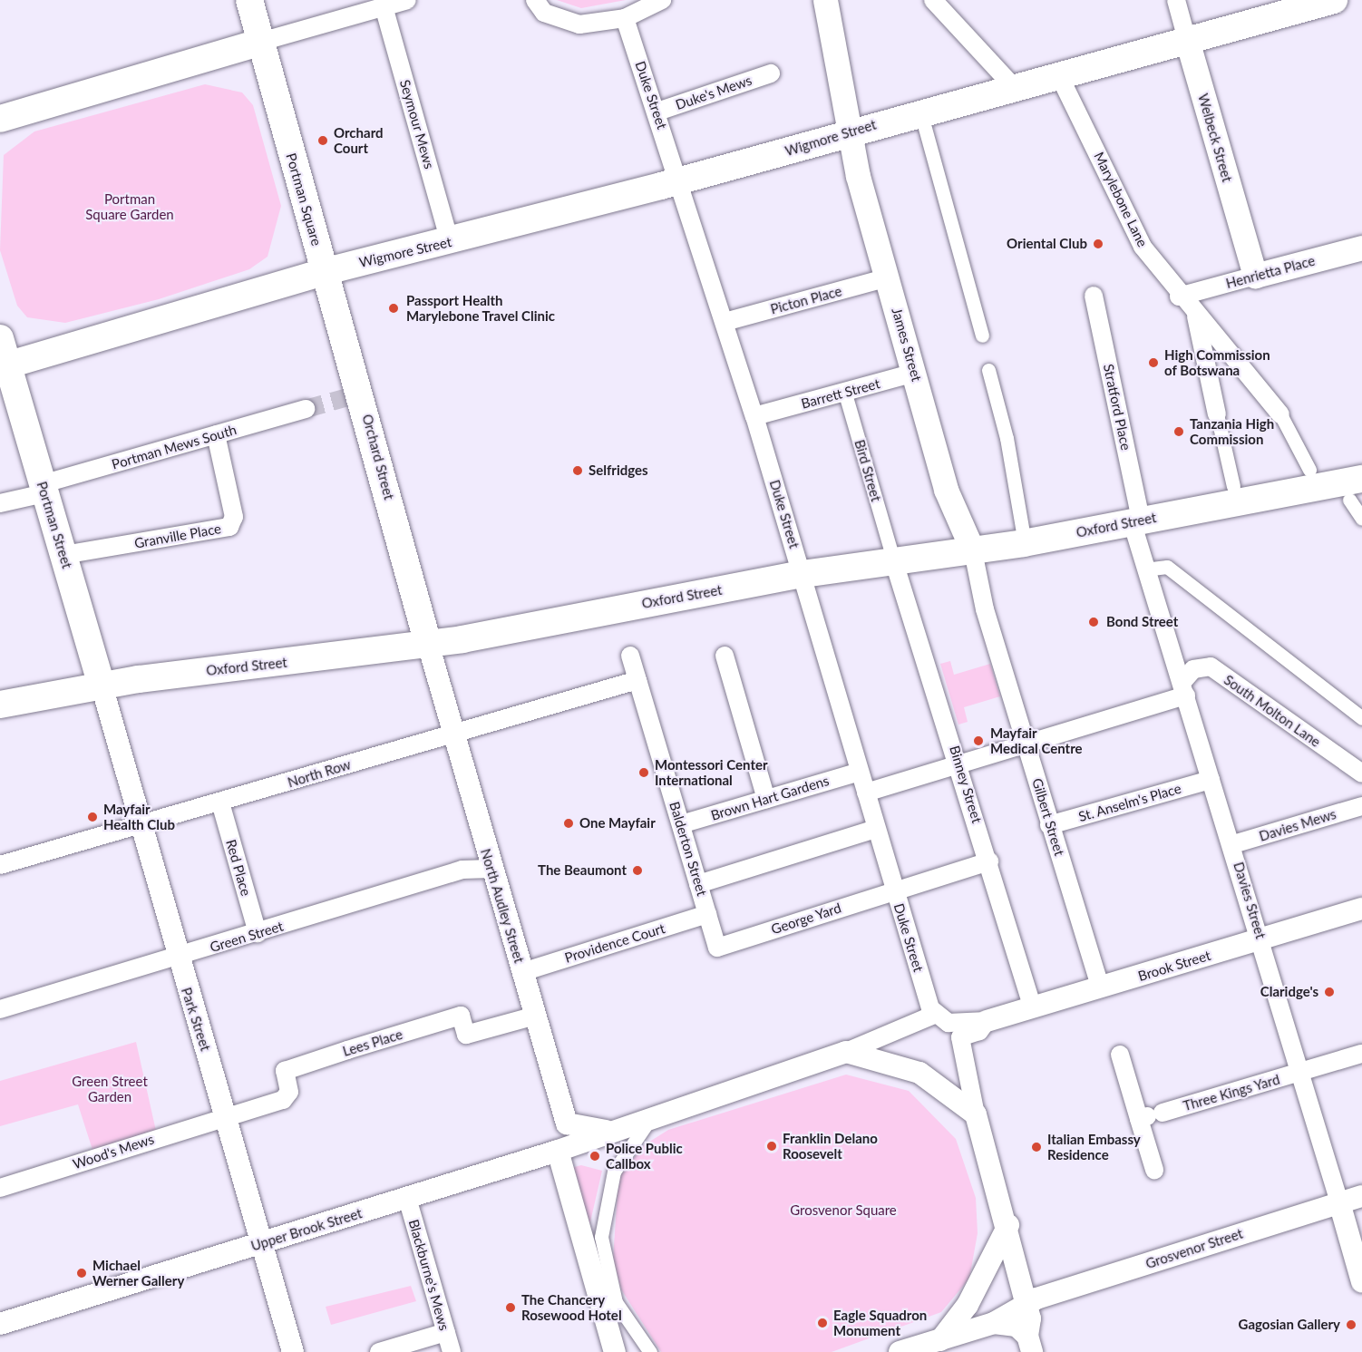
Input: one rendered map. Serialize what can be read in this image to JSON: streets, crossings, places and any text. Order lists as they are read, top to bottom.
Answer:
{
  "streets": {
    "main road": [
      "Wigmore Street",
      "Welbeck Street",
      "Portman Square",
      "Henrietta Place",
      "James Street",
      "Orchard Street",
      "Portman Street",
      "Oxford Street"
    ],
    "street": [
      "Duke's Mews",
      "Duke Street",
      "Seymour Mews",
      "Marylebone Lane",
      "Picton Place",
      "Barrett Street",
      "Stratford Place",
      "Portman Mews South",
      "Bird Street",
      "Granville Place",
      "South Molton Lane",
      "North Row",
      "Binney Street",
      "Brown Hart Gardens",
      "St. Anselm's Place",
      "Gilbert Street",
      "Davies Mews",
      "Balderton Street",
      "Red Place",
      "Davies Street",
      "North Audley Street",
      "George Yard",
      "Green Street",
      "Providence Court",
      "Brook Street",
      "Park Street",
      "Lees Place",
      "Three Kings Yard",
      "Wood's Mews",
      "Upper Brook Street",
      "Grosvenor Street",
      "Blackburne's Mews"
    ]
  },
  "crossings": [
    ["Duke's Mews", "Duke Street"],
    ["Duke Street", "Wigmore Street"],
    ["Duke Street", "Picton Place"],
    ["Duke Street", "Barrett Street"],
    ["Duke Street", "Oxford Street"],
    ["Duke Street", "South Molton Lane"],
    ["Duke Street", "Brown Hart Gardens"],
    ["Duke Street", "George Yard"],
    ["Duke Street", "Brook Street"],
    ["Seymour Mews", "Wigmore Street"],
    ["Wigmore Street", "Welbeck Street"],
    ["Wigmore Street", "Portman Square"],
    ["Wigmore Street", "Marylebone Lane"],
    ["Wigmore Street", "James Street"],
    ["Wigmore Street", "Orchard Street"],
    ["Welbeck Street", "Henrietta Place"],
    ["Portman Square", "Orchard Street"],
    ["Marylebone Lane", "Henrietta Place"],
    ["Picton Place", "James Street"],
    ["James Street", "Barrett Street"],
    ["James Street", "Oxford Street"],
    ["James Street", "Gilbert Street"],
    ["Barrett Street", "Bird Street"],
    ["Stratford Place", "Oxford Street"],
    ["Stratford Place", "Davies Street"],
    ["Portman Mews South", "Portman Street"],
    ["Portman Mews South", "Granville Place"],
    ["Orchard Street", "Oxford Street"],
    ["Orchard Street", "North Audley Street"],
    ["Bird Street", "Oxford Street"],
    ["Bird Street", "Binney Street"],
    ["Portman Street", "Oxford Street"],
    ["Portman Street", "Granville Place"],
    ["Portman Street", "Park Street"],
    ["Oxford Street", "Binney Street"],
    ["Oxford Street", "Gilbert Street"],
    ["Oxford Street", "Davies Street"],
    ["Oxford Street", "North Audley Street"],
    ["Oxford Street", "Park Street"],
    ["South Molton Lane", "Binney Street"],
    ["South Molton Lane", "Gilbert Street"],
    ["South Molton Lane", "Davies Street"],
    ["North Row", "Balderton Street"],
    ["North Row", "Red Place"],
    ["North Row", "North Audley Street"],
    ["North Row", "Park Street"],
    ["Binney Street", "George Yard"],
    ["Binney Street", "Brook Street"],
    ["Brown Hart Gardens", "Balderton Street"],
    ["St. Anselm's Place", "Gilbert Street"],
    ["St. Anselm's Place", "Davies Street"],
    ["Gilbert Street", "Brook Street"],
    ["Davies Mews", "Davies Street"],
    ["Balderton Street", "George Yard"],
    ["Balderton Street", "Providence Court"],
    ["Red Place", "Green Street"],
    ["Davies Street", "Brook Street"],
    ["Davies Street", "Three Kings Yard"],
    ["Davies Street", "Grosvenor Street"],
    ["North Audley Street", "Green Street"],
    ["North Audley Street", "Providence Court"],
    ["North Audley Street", "Lees Place"],
    ["North Audley Street", "Upper Brook Street"],
    ["Green Street", "Park Street"],
    ["Park Street", "Lees Place"],
    ["Park Street", "Wood's Mews"],
    ["Park Street", "Upper Brook Street"],
    ["Lees Place", "Wood's Mews"],
    ["Upper Brook Street", "Blackburne's Mews"]
  ],
  "parks": ["Portman Square Garden", "Green Street Garden", "Grosvenor Square"],
  "places": [
    "Orchard Court",
    "Oriental Club",
    "Passport Health Marylebone Travel Clinic",
    "High Commission of Botswana",
    "Tanzania High Commission",
    "Selfridges",
    "Bond Street",
    "Mayfair Medical Centre",
    "Montessori Center International",
    "Mayfair Health Club",
    "One Mayfair",
    "The Beaumont",
    "Claridge's",
    "Franklin Delano Roosevelt",
    "Italian Embassy Residence",
    "Police Public Callbox",
    "Michael Werner Gallery",
    "The Chancery Rosewood Hotel",
    "Eagle Squadron Monument",
    "Gagosian Gallery"
  ]
}
